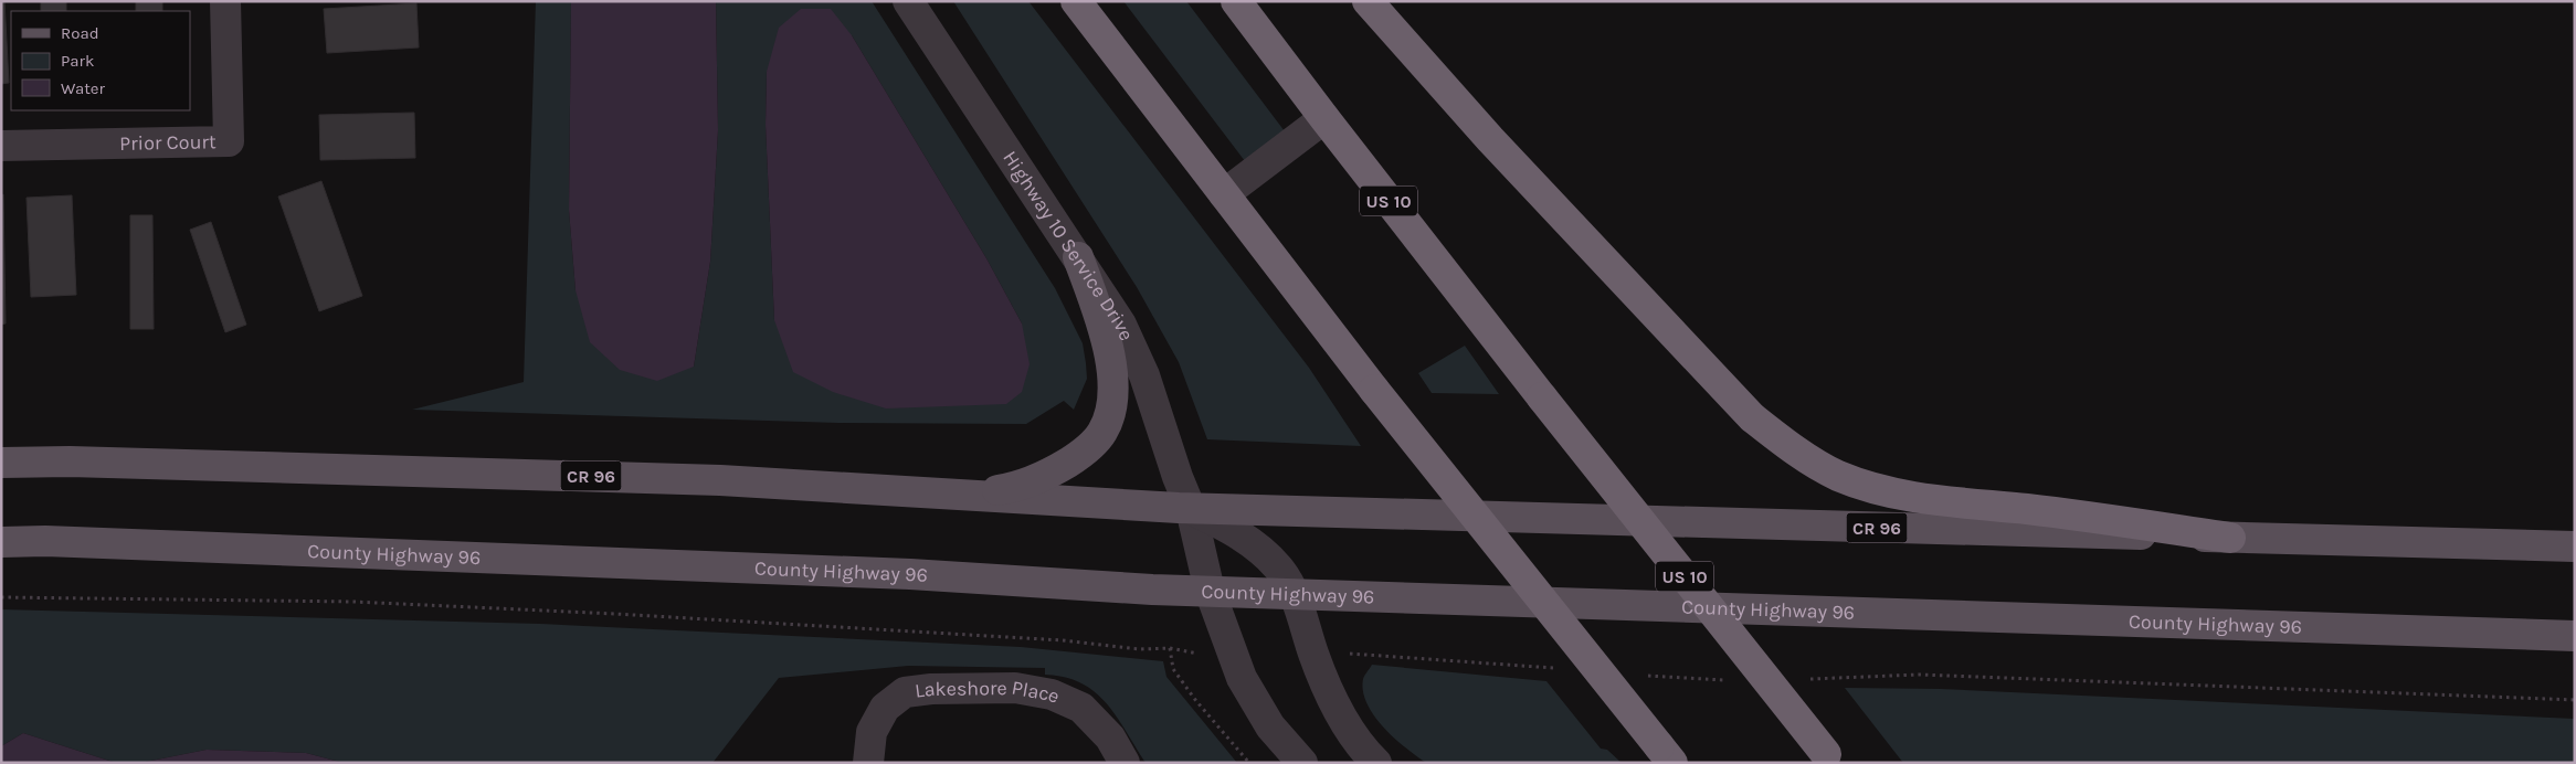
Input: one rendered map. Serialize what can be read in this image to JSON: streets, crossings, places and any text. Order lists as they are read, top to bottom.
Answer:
{
  "streets": {
    "highway": ["US 10"],
    "main road": ["CR 96", "County Highway 96"],
    "street": ["Prior Court", "Highway 10 Service Drive", "Lakeshore Place"]
  },
  "crossings": [
    ["Highway 10 Service Drive", "CR 96"],
    ["Highway 10 Service Drive", "County Highway 96"]
  ],
  "legend": ["Road", "Park", "Water"]
}
